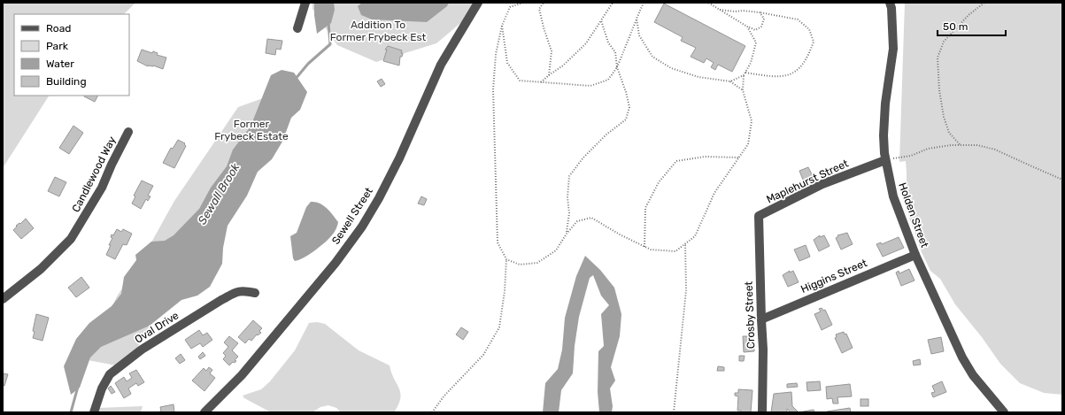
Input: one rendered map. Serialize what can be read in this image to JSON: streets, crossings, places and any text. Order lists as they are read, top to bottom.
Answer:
{
  "streets": {
    "street": [
      "Candlewood Way",
      "Maplehurst Street",
      "Holden Street",
      "Sewell Street",
      "Higgins Street",
      "Crosby Street",
      "Oval Drive"
    ]
  },
  "crossings": [
    ["Maplehurst Street", "Holden Street"],
    ["Maplehurst Street", "Crosby Street"],
    ["Holden Street", "Higgins Street"],
    ["Higgins Street", "Crosby Street"]
  ],
  "water": ["Sewall Brook"],
  "parks": ["Addition To Former Frybeck Est", "Former Frybeck Estate"],
  "legend": [
    "Road",
    "Park",
    "Water",
    "Building"
  ],
  "scale_bar": "50 m"
}
